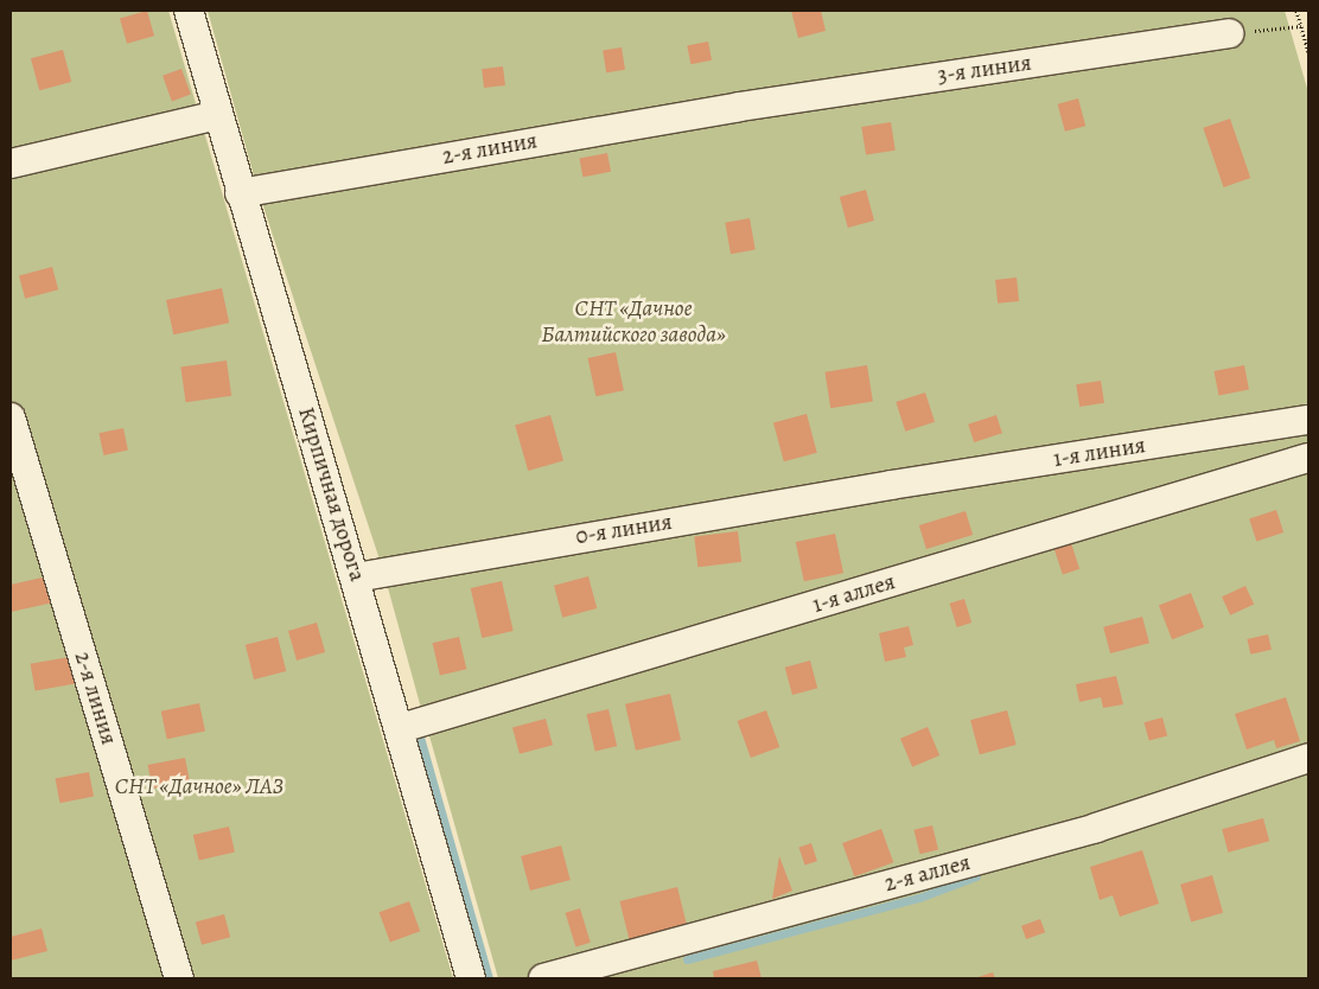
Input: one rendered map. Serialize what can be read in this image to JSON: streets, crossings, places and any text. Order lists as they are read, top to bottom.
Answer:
{
  "streets": {
    "street": [
      "3-я линия",
      "2-я линия",
      "1-я линия",
      "Кирпичная дорога",
      "0-я линия",
      "1-я аллея",
      "2-я аллея"
    ]
  },
  "crossings": [
    ["3-я линия", "2-я линия"],
    ["2-я линия", "Кирпичная дорога"],
    ["1-я линия", "0-я линия"],
    ["Кирпичная дорога", "0-я линия"],
    ["Кирпичная дорога", "1-я аллея"]
  ],
  "parks": ["СНТ «Дачное Балтийского завода»", "СНТ «Дачное» ЛАЗ"]
}
